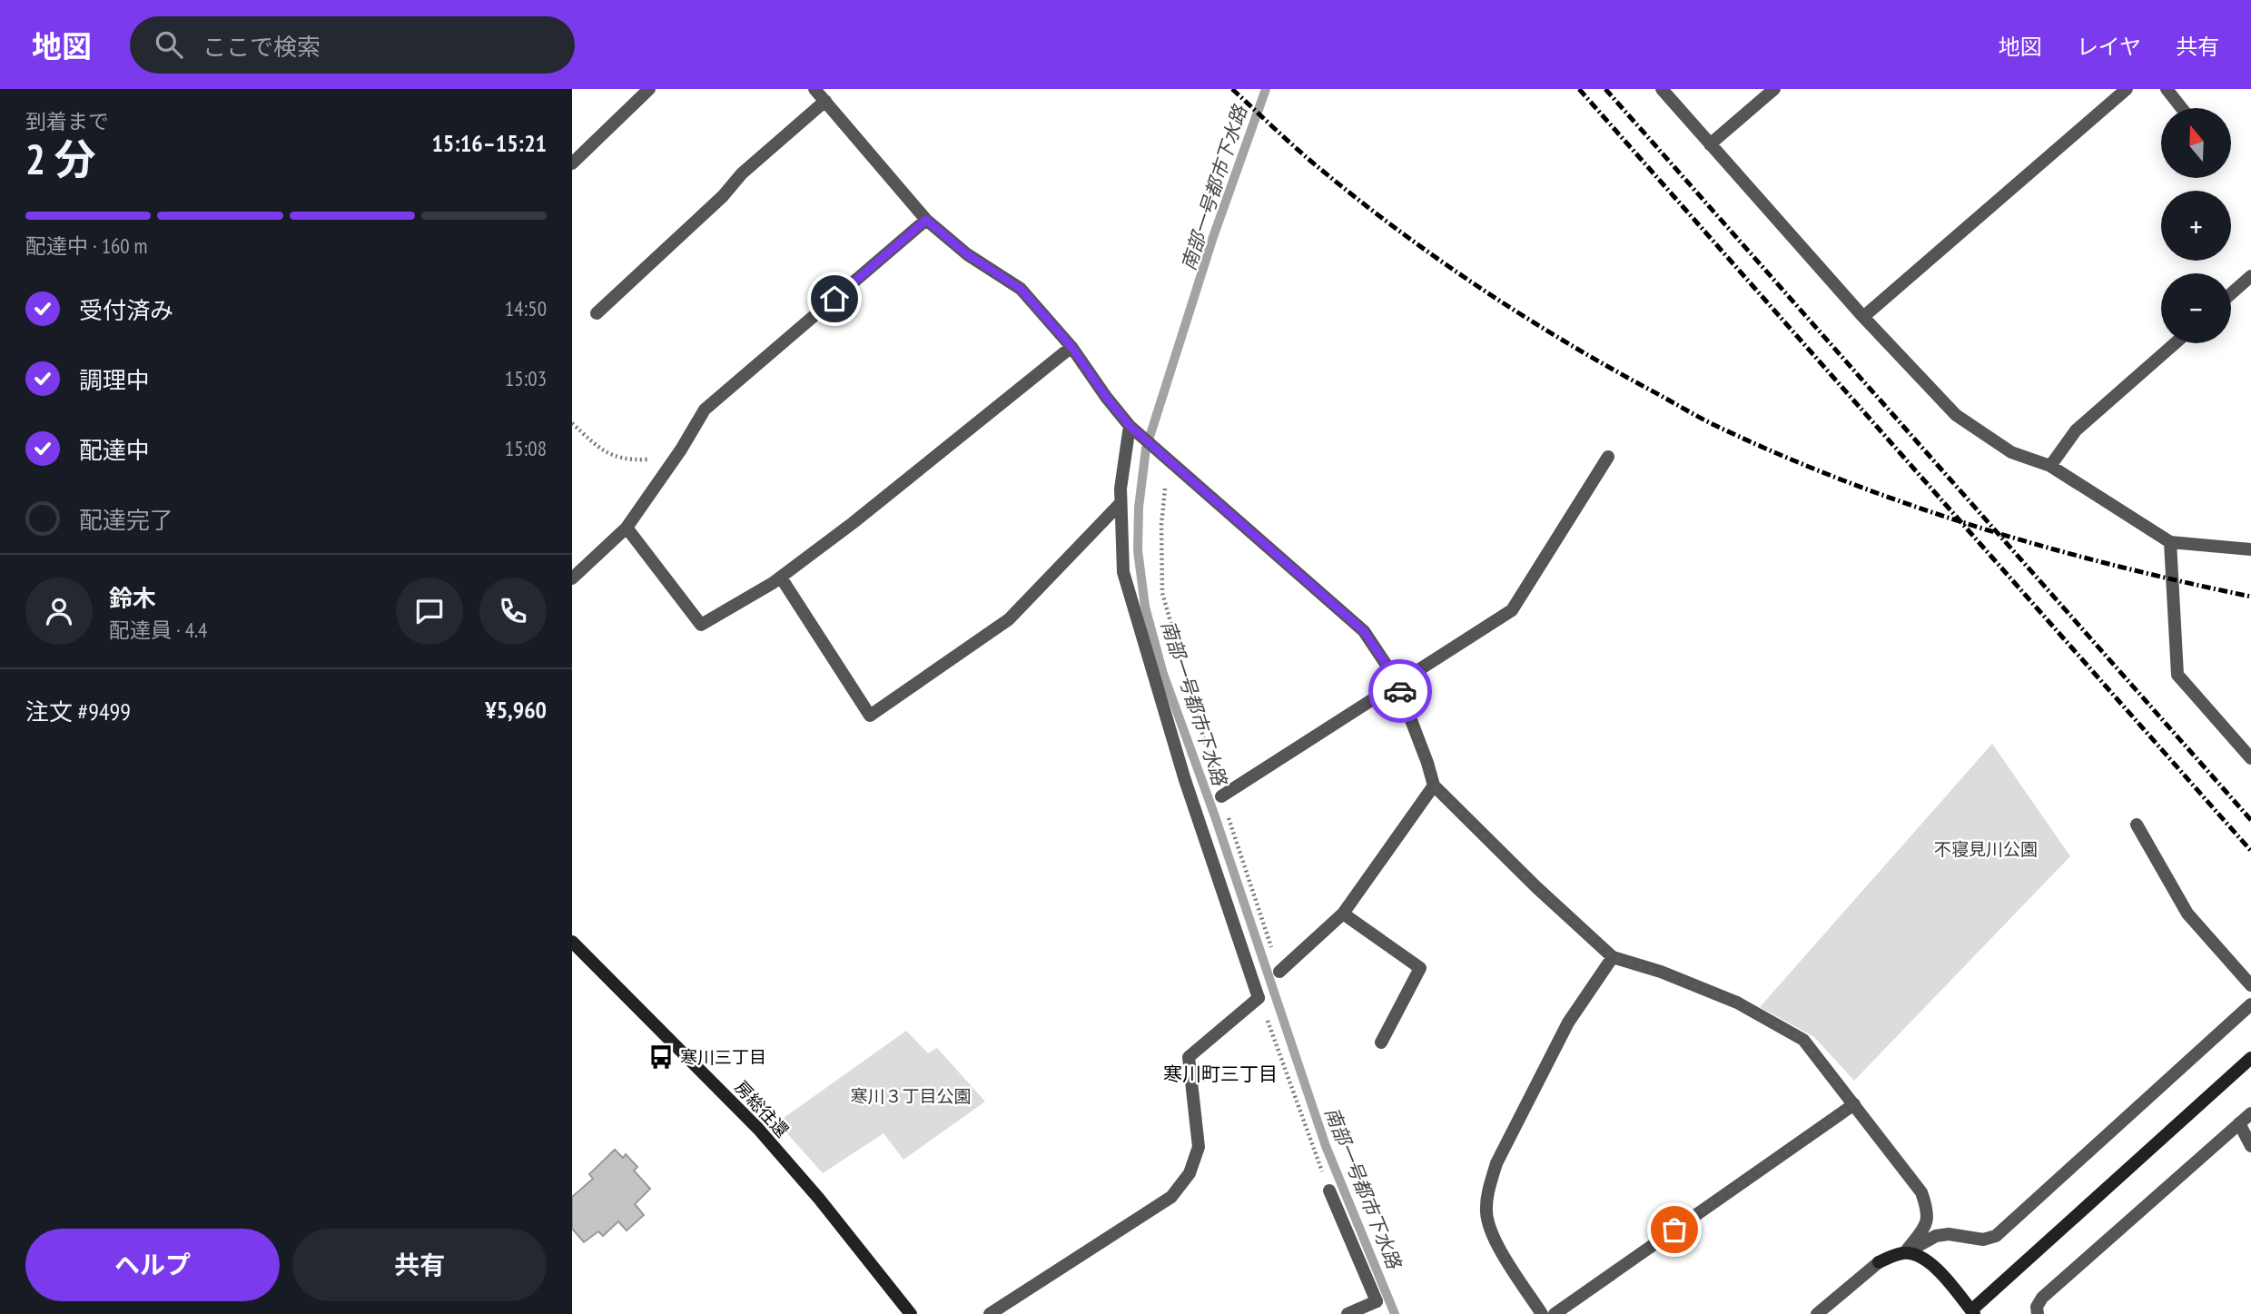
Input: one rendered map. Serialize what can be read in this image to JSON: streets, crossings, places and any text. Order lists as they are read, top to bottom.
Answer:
{
  "streets": {
    "street": ["房総往還"]
  },
  "districts": ["寒川町三丁目"],
  "water": ["南部一号都市下水路"],
  "parks": ["不寝見川公園", "寒川３丁目公園"],
  "places": {
    "bus stop": ["寒川三丁目"]
  },
  "north": "top",
  "page": {
    "header": "地図",
    "search": "ここで検索",
    "nav": ["地図", "レイヤ", "共有"],
    "heading": ["2 分", "到着まで", "15:16–15:21"],
    "panel": [
      "鈴木",
      "配達員 · 4.4",
      "注文 #9499",
      "¥5,960"
    ],
    "map_buttons": ["+", "−"],
    "bar": "配達中 · 160 m",
    "list": [
      ["受付済み", "14:50"],
      ["調理中", "15:03"],
      ["配達中", "15:08"],
      "配達完了"
    ],
    "buttons": ["ヘルプ", "共有"]
  }
}
